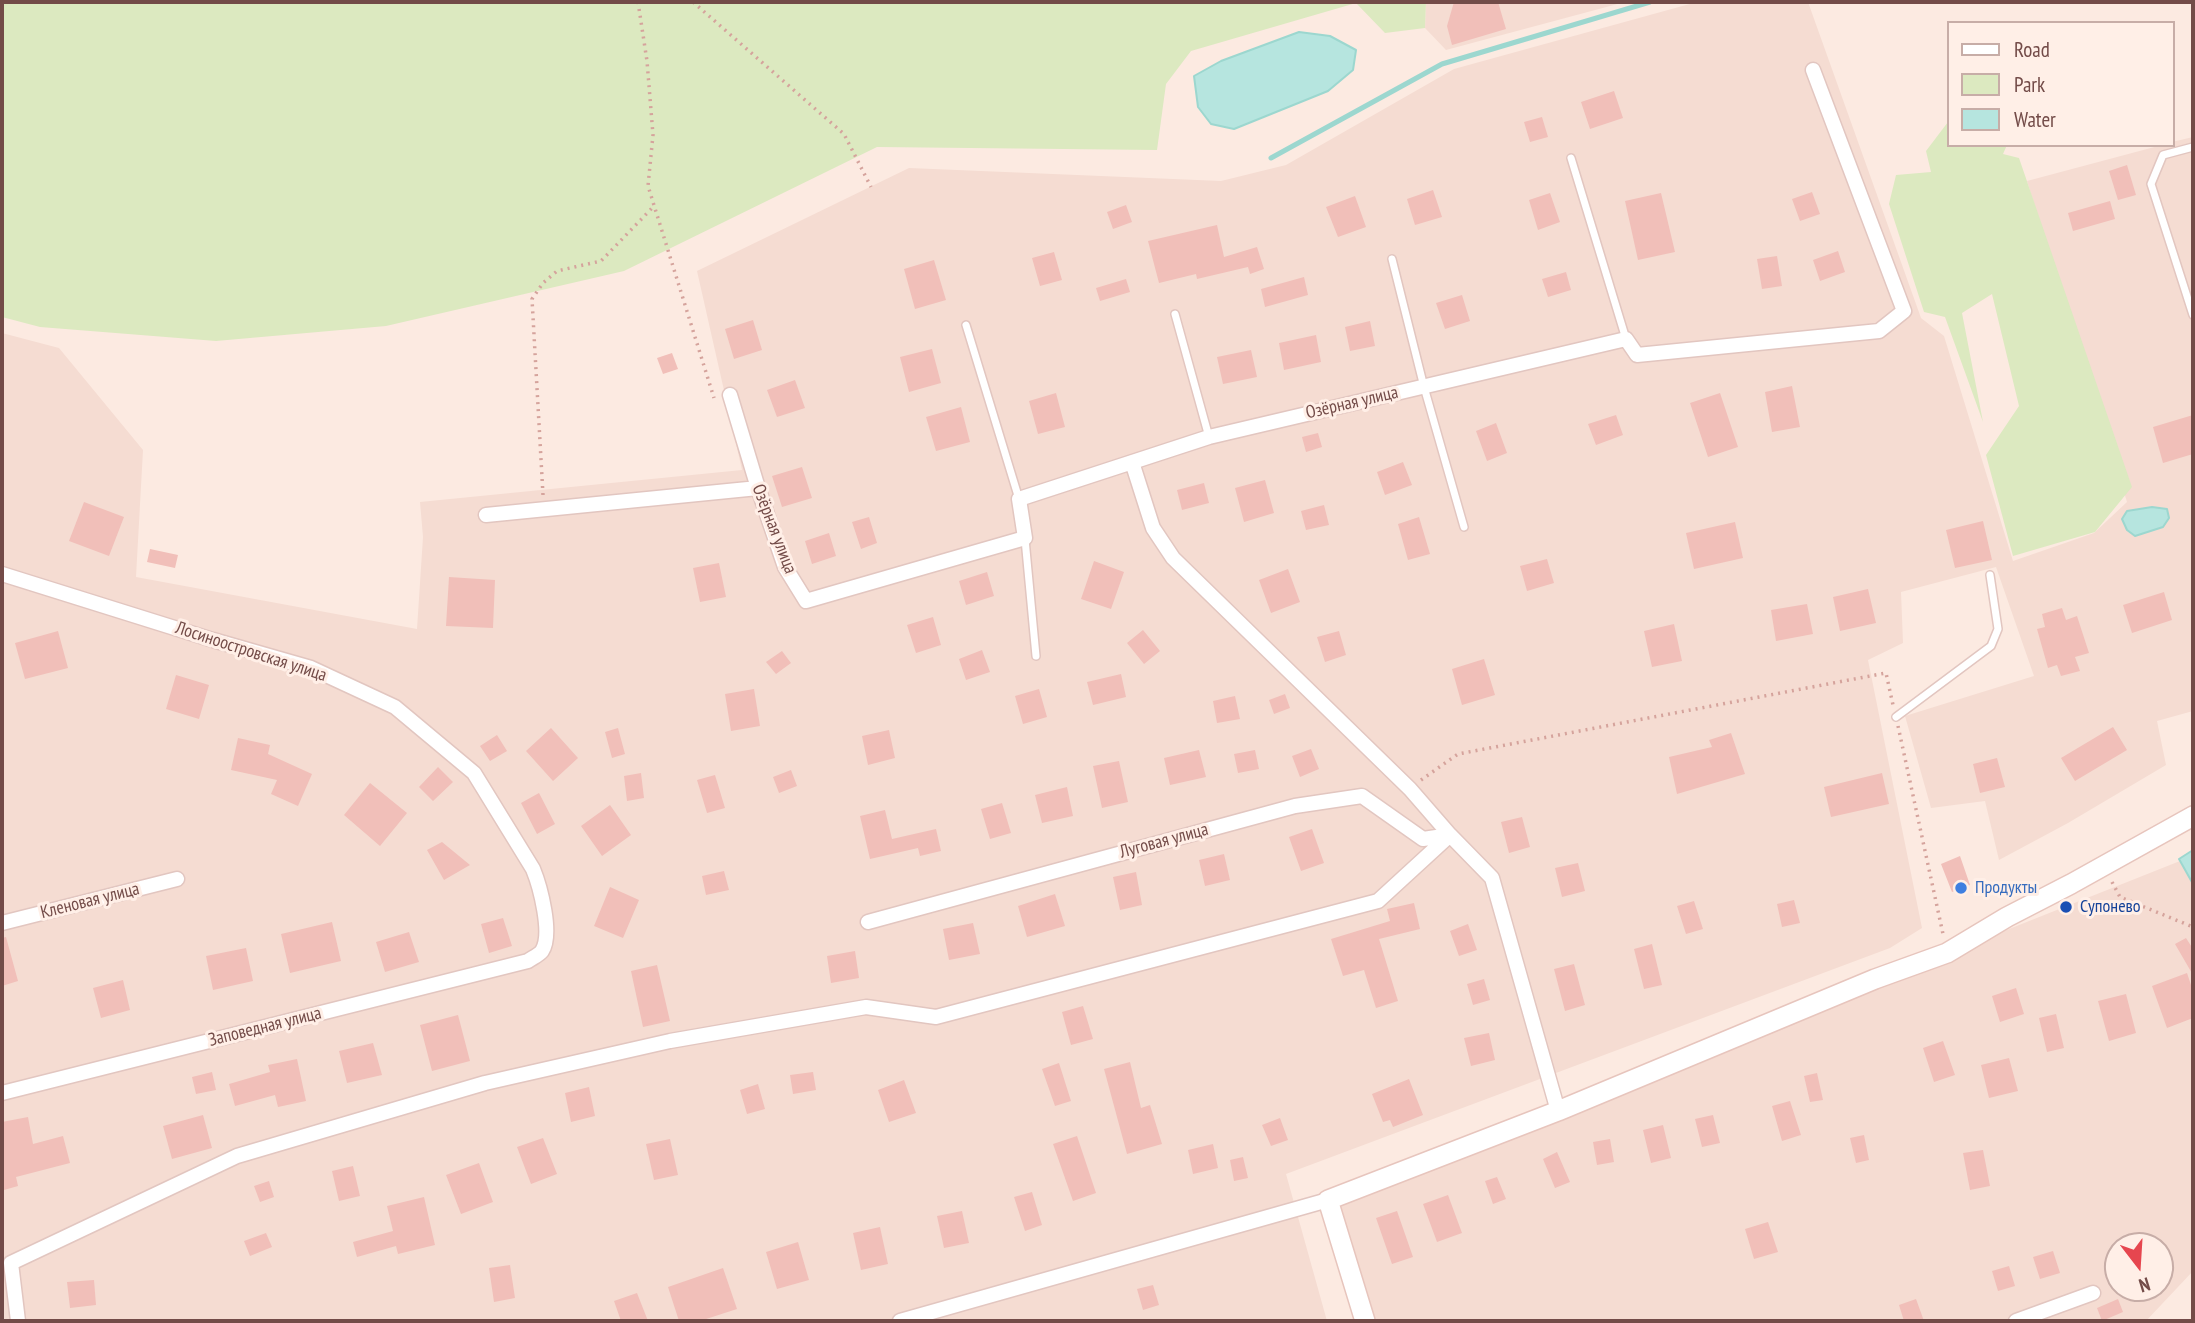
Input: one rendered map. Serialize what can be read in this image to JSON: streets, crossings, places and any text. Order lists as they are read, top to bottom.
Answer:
{
  "streets": {
    "street": [
      "Озёрная улица",
      "Лосиноостровская улица",
      "Луговая улица",
      "Кленовая улица",
      "Заповедная улица"
    ]
  },
  "crossings": [
    ["Лосиноостровская улица", "Заповедная улица"]
  ],
  "places": ["Продукты", "Супонево"],
  "legend": ["Road", "Park", "Water"],
  "north": "bottom"
}
